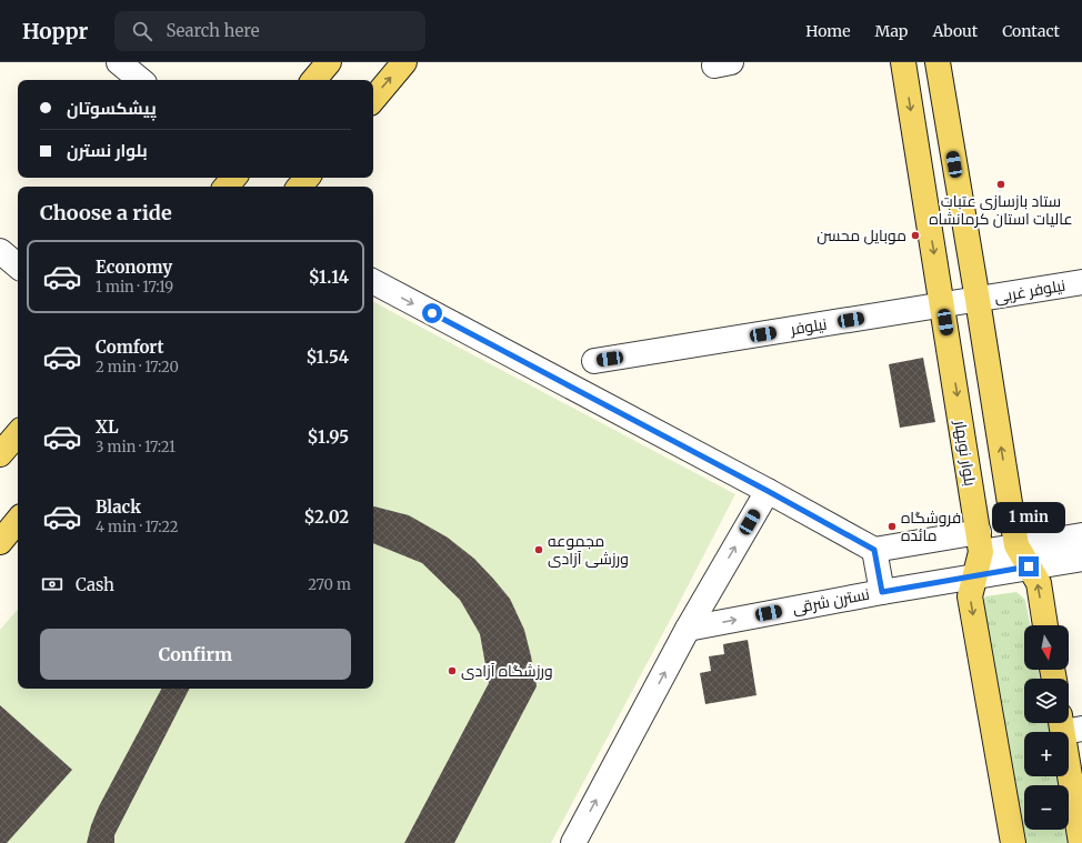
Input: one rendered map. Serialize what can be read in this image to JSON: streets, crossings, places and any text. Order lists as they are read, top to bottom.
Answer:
{
  "streets": {
    "main road": ["بلوار نوبهار"],
    "street": ["نیلوفر غربی", "نیلوفر", "نسترن شرقی"]
  },
  "crossings": [
    ["نیلوفر غربی", "نیلوفر"],
    ["نیلوفر غربی", "بلوار نوبهار"],
    ["نیلوفر", "بلوار نوبهار"],
    ["بلوار نوبهار", "نسترن شرقی"]
  ],
  "one_way": ["نسترن شرقی"],
  "places": [
    "ستاد بازسازی عتبات عالیات استان کرمانشاه",
    "موبایل محسن",
    "فروشگاه مائده",
    "مجموعه ورزشی آزادی",
    "ورزشگاه آزادی"
  ],
  "north": "bottom",
  "page": {
    "header": "Hoppr",
    "search": "Search here",
    "nav": [
      "Home",
      "Map",
      "About",
      "Contact"
    ],
    "banner": ["پیشکسوتان", "بلوار نسترن"],
    "heading": "Choose a ride",
    "list": [
      {
        "name": "Economy",
        "note": "1 min · 17:19",
        "value": "$1.14"
      },
      {
        "name": "Comfort",
        "note": "2 min · 17:20",
        "value": "$1.54"
      },
      {
        "name": "XL",
        "note": "3 min · 17:21",
        "value": "$1.95"
      },
      {
        "name": "Black",
        "note": "4 min · 17:22",
        "value": "$2.02"
      }
    ],
    "bubble": "1 min",
    "pay": ["Cash", "270 m"],
    "buttons": "Confirm",
    "map_buttons": ["+", "−"]
  }
}
